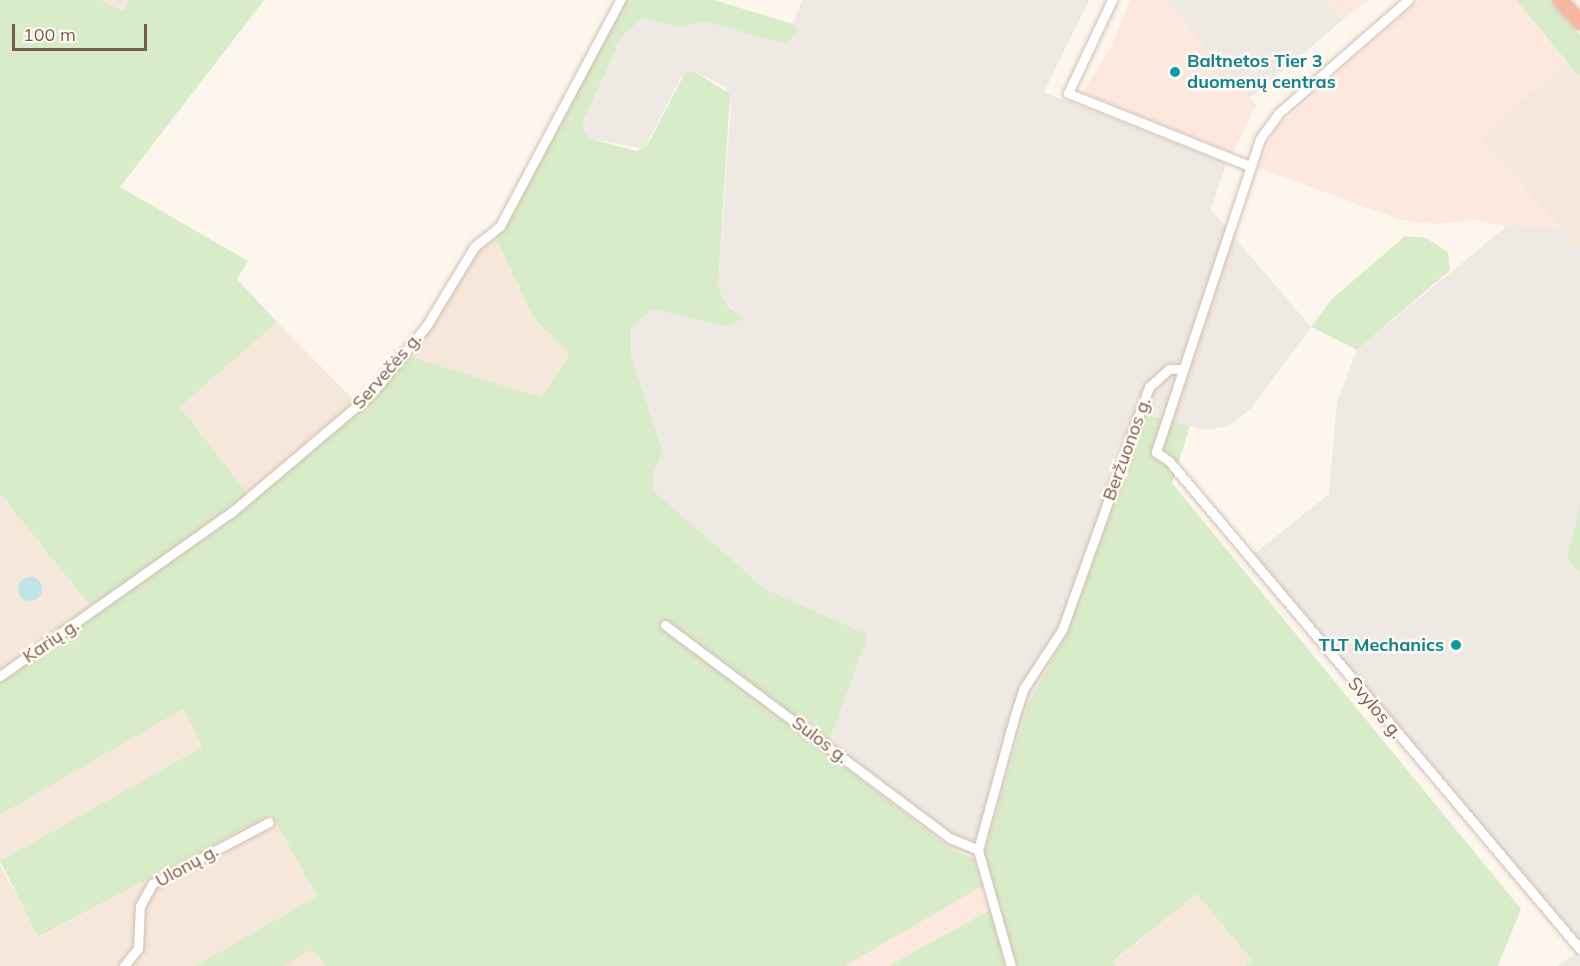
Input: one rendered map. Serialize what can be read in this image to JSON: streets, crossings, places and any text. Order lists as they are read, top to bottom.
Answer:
{
  "streets": {
    "street": [
      "Servečės g.",
      "Beržuonos g.",
      "Karių g.",
      "Svylos g.",
      "Sulos g.",
      "Ulonų g."
    ]
  },
  "crossings": [
    ["Servečės g.", "Karių g."],
    ["Beržuonos g.", "Svylos g."],
    ["Beržuonos g.", "Sulos g."]
  ],
  "places": ["Baltnetos Tier 3 duomenų centras", "TLT Mechanics"],
  "scale_bar": "100 m"
}
